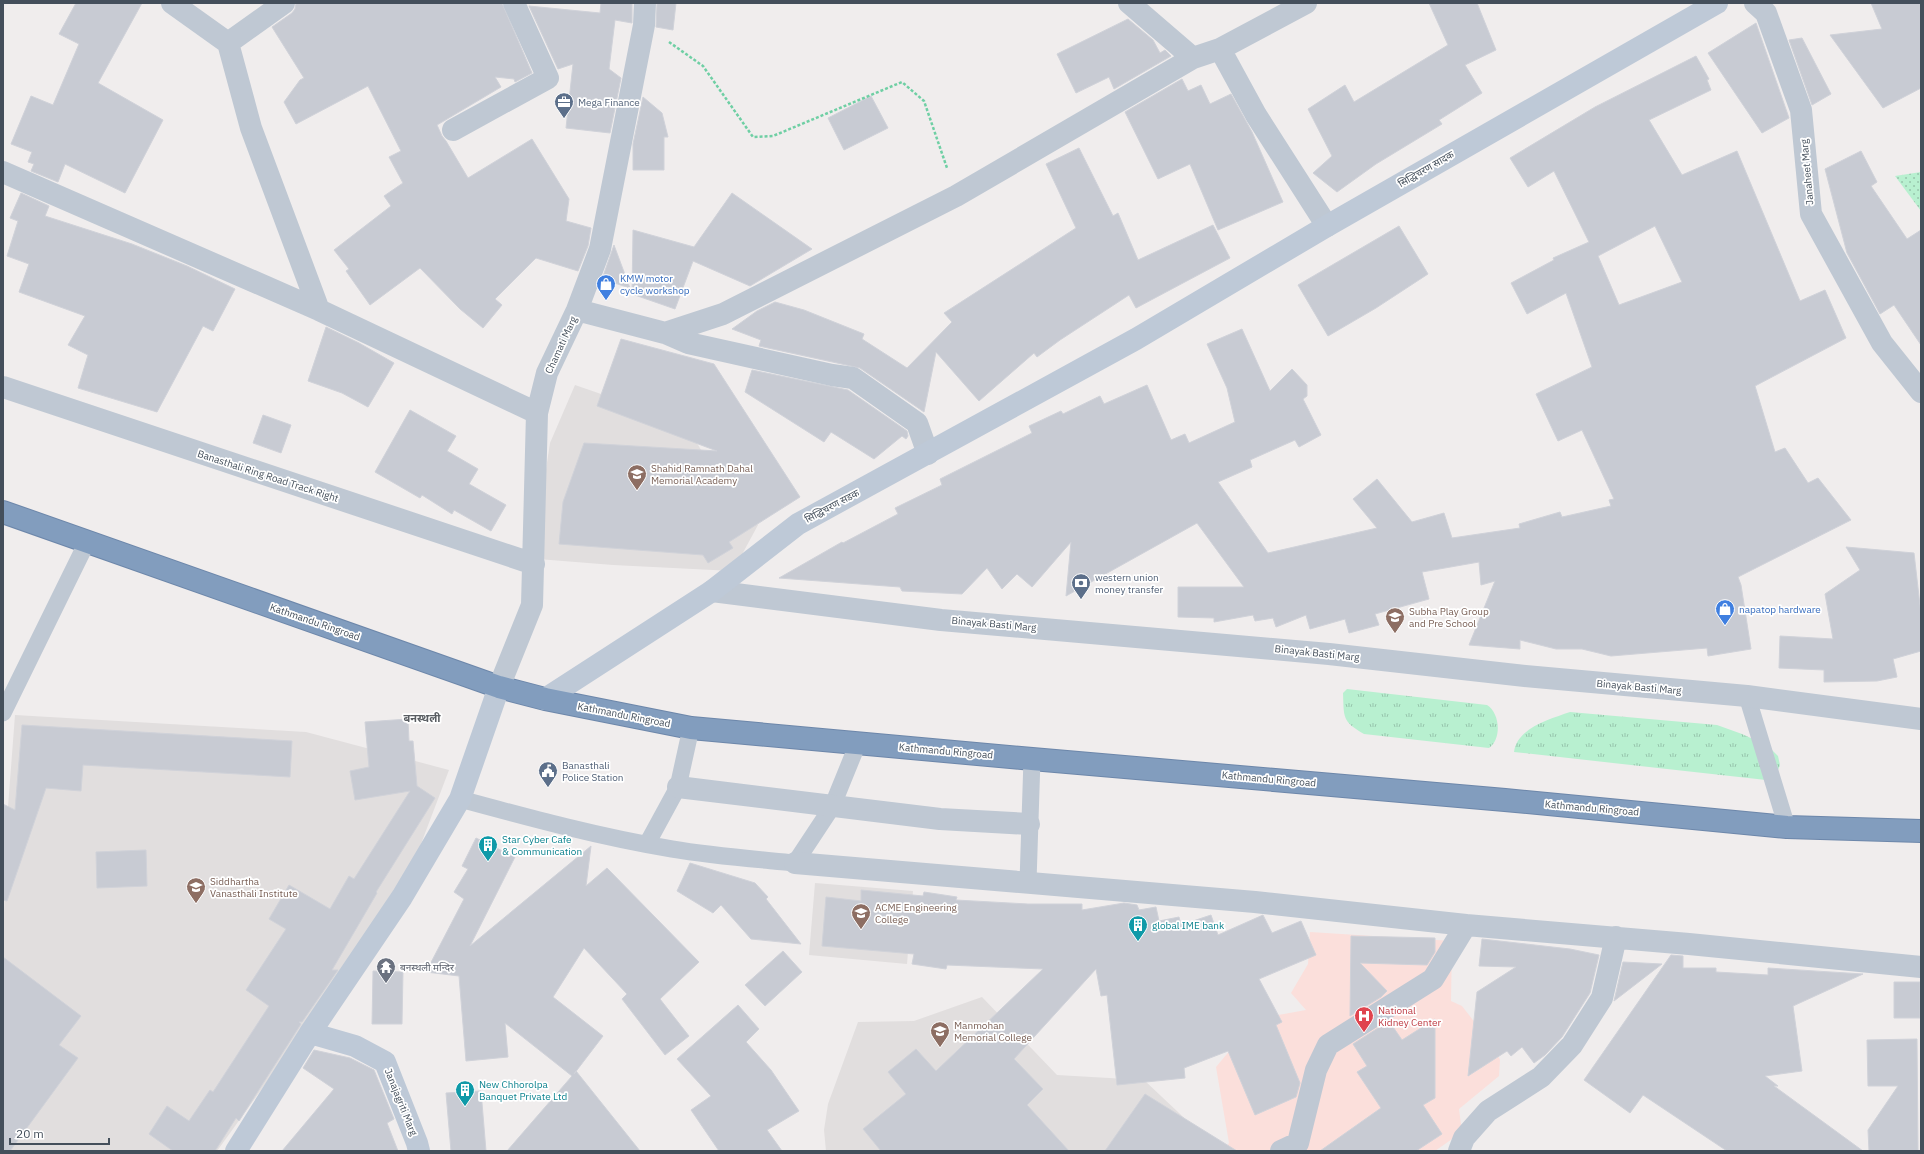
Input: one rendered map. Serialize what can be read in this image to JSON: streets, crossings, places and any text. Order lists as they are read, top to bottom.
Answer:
{
  "streets": {
    "highway": ["Kathmandu Ringroad"],
    "main road": ["सिद्धिचरण सादक", "सिद्धिचरण सडक", "Janajagriti Marg"],
    "street": [
      "Janaheet Marg",
      "Chamati Marg",
      "Banasthali Ring Road Track Right",
      "Binayak Basti Marg"
    ]
  },
  "crossings": [
    ["सिद्धिचरण सादक", "सिद्धिचरण सडक"],
    ["Chamati Marg", "Banasthali Ring Road Track Right"],
    ["Chamati Marg", "Kathmandu Ringroad"],
    ["सिद्धिचरण सडक", "Kathmandu Ringroad"],
    ["सिद्धिचरण सडक", "Binayak Basti Marg"]
  ],
  "districts": ["बनस्थली"],
  "places": {
    "office": ["Mega Finance"],
    "shop": ["KMW motor cycle workshop", "napatop hardware"],
    "school or university": [
      "Shahid Ramnath Dahal Memorial Academy",
      "Subha Play Group and Pre School",
      "Siddhartha Vanasthali Institute",
      "ACME Engineering College",
      "Manmohan Memorial College"
    ],
    "bank": ["western union money transfer"],
    "public building": ["Banasthali Police Station"],
    "building": ["Star Cyber Cafe & Communication", "global IME bank", "New Chhorolpa Banquet Private Ltd"],
    "temple": ["बनस्थली मन्दिर"],
    "hospital": ["National Kidney Center"]
  },
  "scale_bar": "20 m"
}
